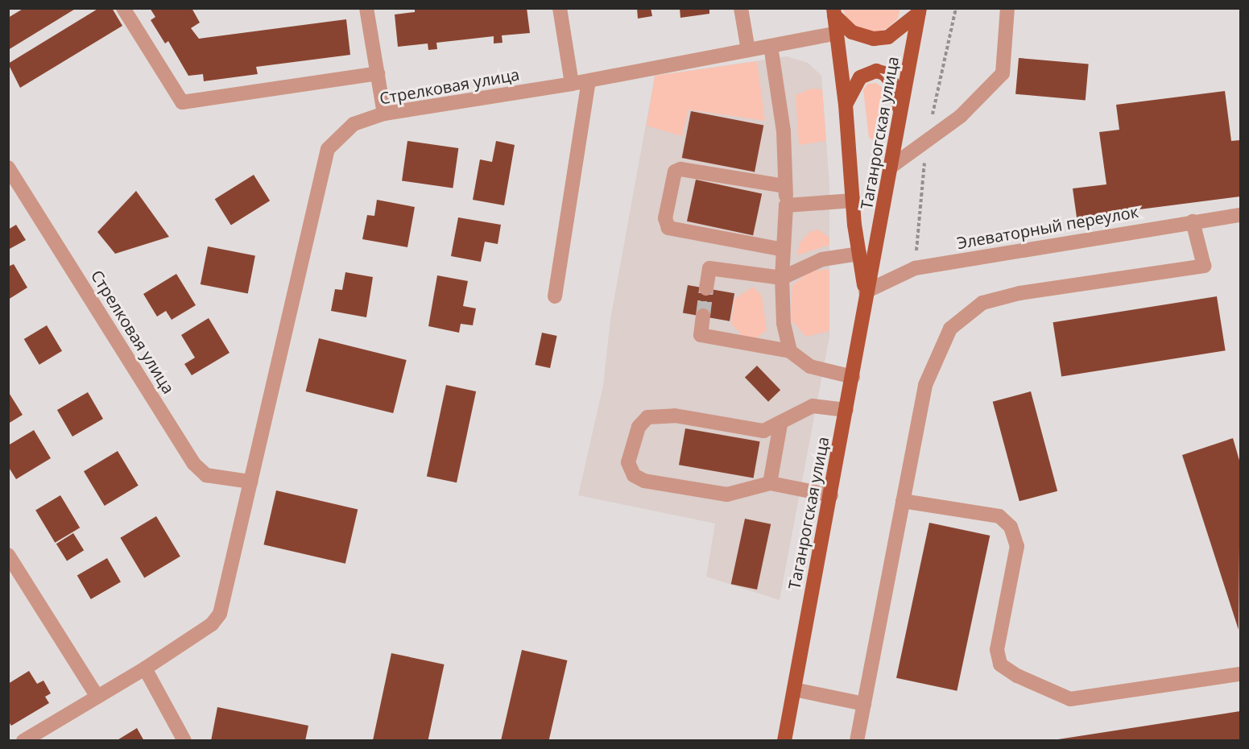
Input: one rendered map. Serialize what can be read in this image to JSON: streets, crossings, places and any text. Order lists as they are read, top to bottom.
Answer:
{
  "streets": {
    "main road": ["Таганрогская улица"],
    "street": ["Стрелковая улица", "Элеваторный переулок"]
  },
  "crossings": [
    ["Стрелковая улица", "Таганрогская улица"],
    ["Таганрогская улица", "Элеваторный переулок"]
  ]
}
